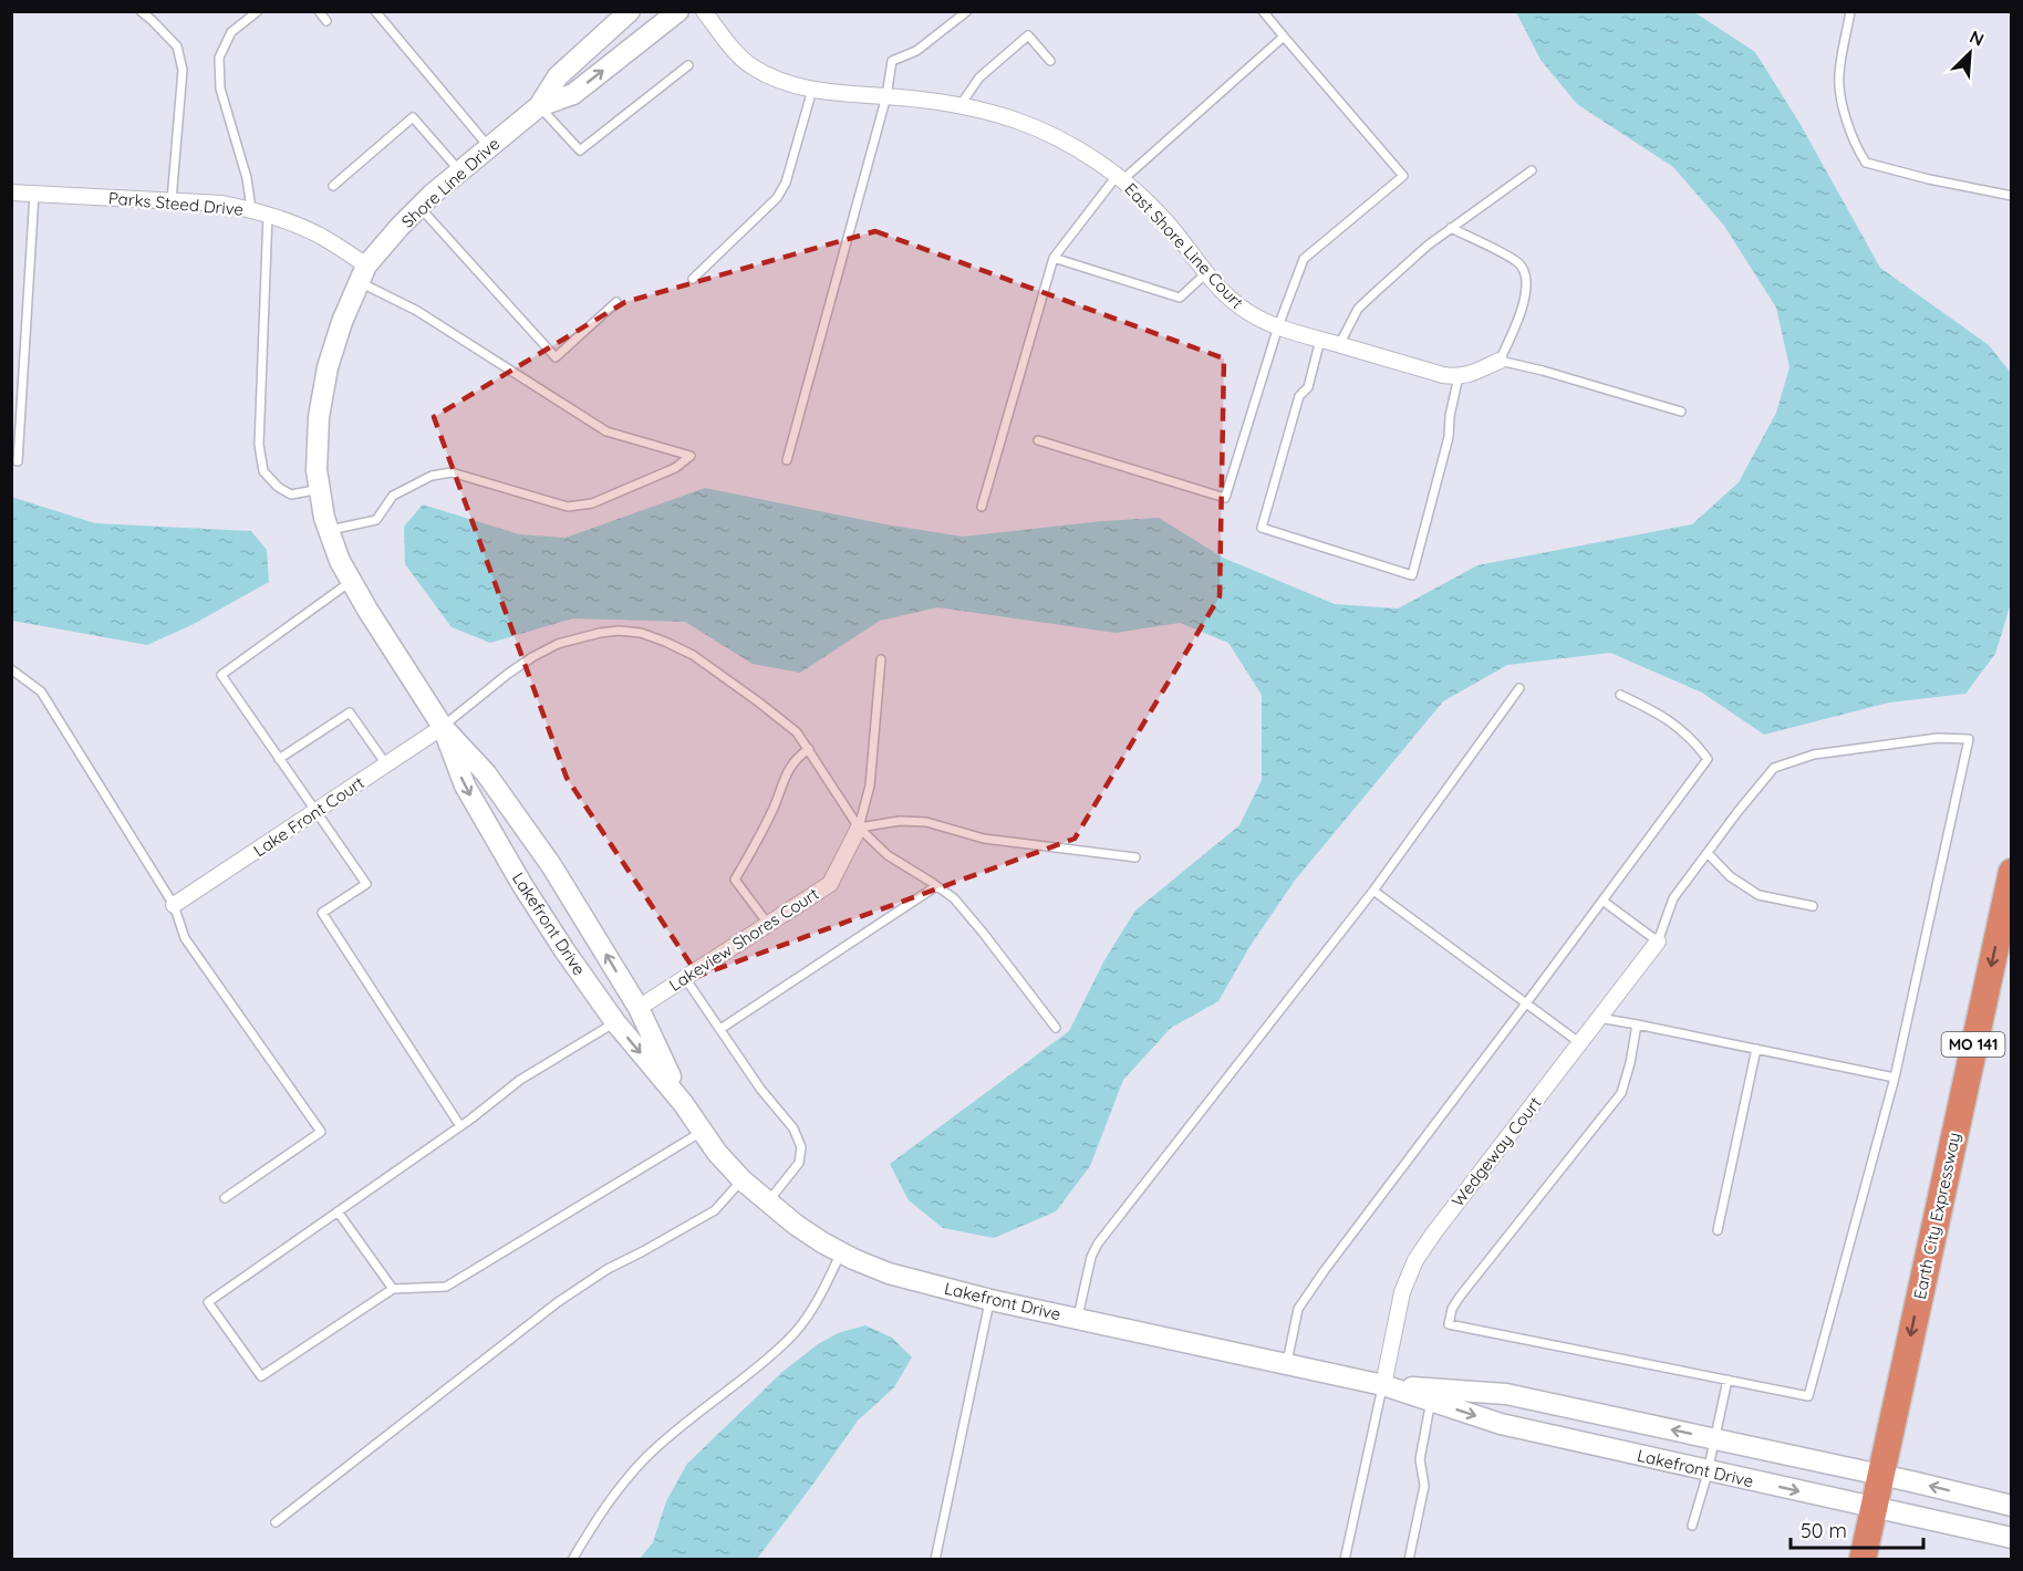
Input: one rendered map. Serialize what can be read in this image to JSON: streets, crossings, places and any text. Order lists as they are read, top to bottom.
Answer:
{
  "streets": {
    "highway": ["MO 141", "Earth City Expressway"],
    "street": [
      "Shore Line Drive",
      "Parks Steed Drive",
      "East Shore Line Court",
      "Lake Front Court",
      "Lakefront Drive",
      "Lakeview Shores Court",
      "Wedgeway Court"
    ]
  },
  "crossings": [
    ["Shore Line Drive", "Parks Steed Drive"],
    ["Shore Line Drive", "Lakefront Drive"],
    ["Lake Front Court", "Lakefront Drive"],
    ["Lakefront Drive", "Lakeview Shores Court"],
    ["Lakefront Drive", "Wedgeway Court"],
    ["Lakefront Drive", "Earth City Expressway"]
  ],
  "one_way": ["Earth City Expressway"],
  "scale_bar": "50 m",
  "north": "top right"
}
